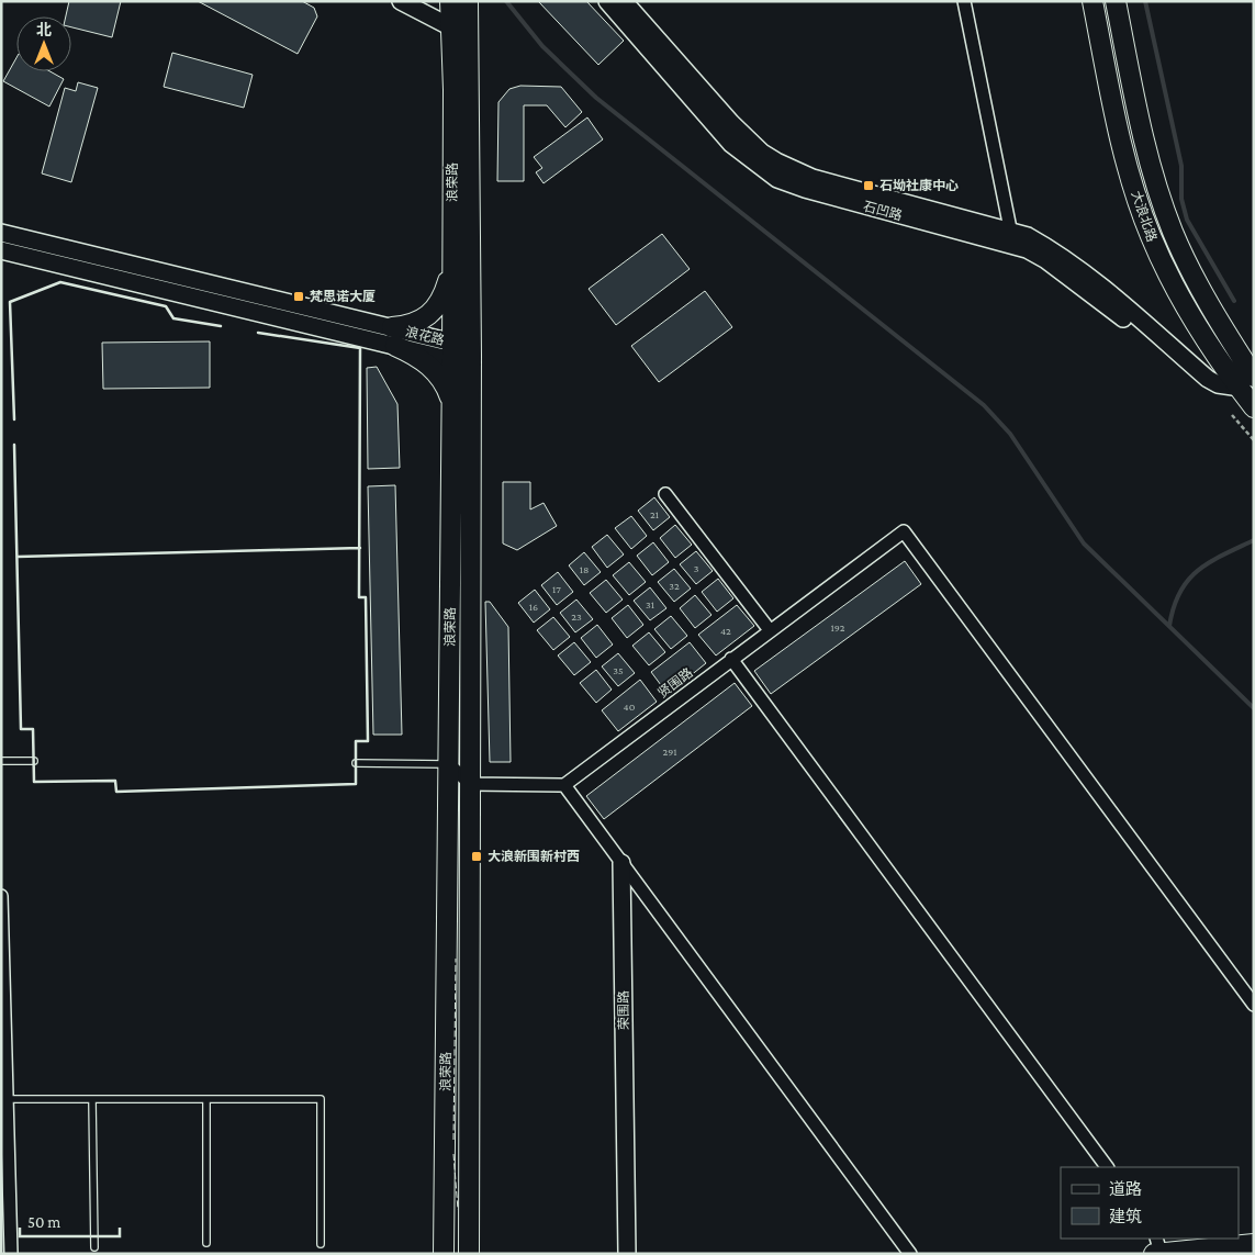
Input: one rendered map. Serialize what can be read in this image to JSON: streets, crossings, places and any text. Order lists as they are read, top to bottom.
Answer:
{
  "streets": {
    "main road": [
      "浪荣路",
      "石凹路",
      "大浪北路",
      "浪花路",
      "荣围路"
    ],
    "street": ["贤围路"]
  },
  "crossings": [
    ["浪荣路", "浪花路"],
    ["石凹路", "大浪北路"]
  ],
  "places": {
    "transit": ["石坳社康中心", "梵思诺大厦", "大浪新围新村西"]
  },
  "house_numbers": [
    "21",
    "3",
    "18",
    "32",
    "17",
    "31",
    "16",
    "23",
    "192",
    "42",
    "35",
    "40",
    "291"
  ],
  "legend": ["道路", "建筑"],
  "scale_bar": "50 m",
  "north": "top"
}
